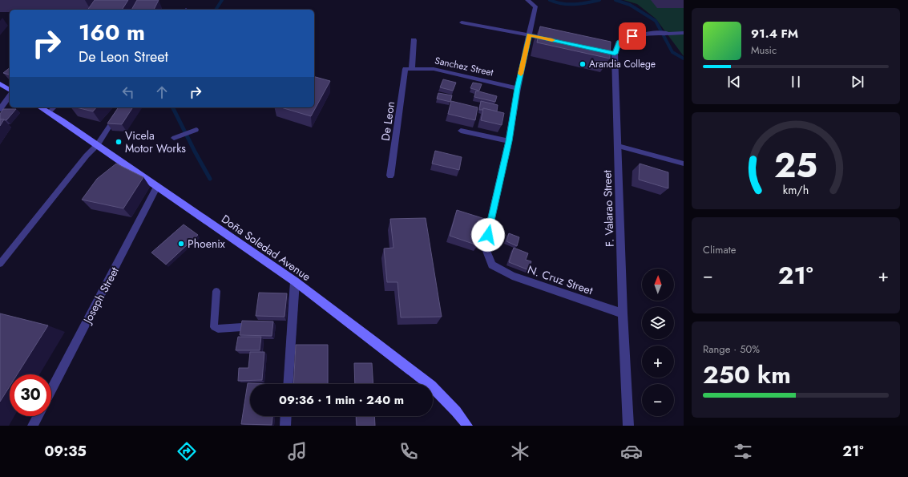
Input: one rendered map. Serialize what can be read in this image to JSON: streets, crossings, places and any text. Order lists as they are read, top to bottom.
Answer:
{
  "streets": {
    "main road": ["Doña Soledad Avenue"],
    "street": [
      "Sanchez Street",
      "De Leon",
      "F. Valarao Street",
      "N. Cruz Street",
      "Joseph Street"
    ]
  },
  "crossings": [
    ["Sanchez Street", "De Leon"],
    ["F. Valarao Street", "N. Cruz Street"],
    ["Doña Soledad Avenue", "Joseph Street"]
  ],
  "places": ["Arandia College", "Vicela Motor Works", "Phoenix"],
  "north": "top",
  "page": {
    "turn": ["160 m", "De Leon Street"],
    "song": ["91.4 FM", "Music"],
    "tile": [
      "Climate",
      ["Range · 50%", "250 km"]
    ],
    "heat": ["−", "21°", "+"],
    "map_buttons": ["+", "−"],
    "limit": "30",
    "trip": "09:36 · 1 min · 240 m",
    "tabs": ["09:35", "21°"],
    "gauge": ["25", "km/h"]
  }
}
